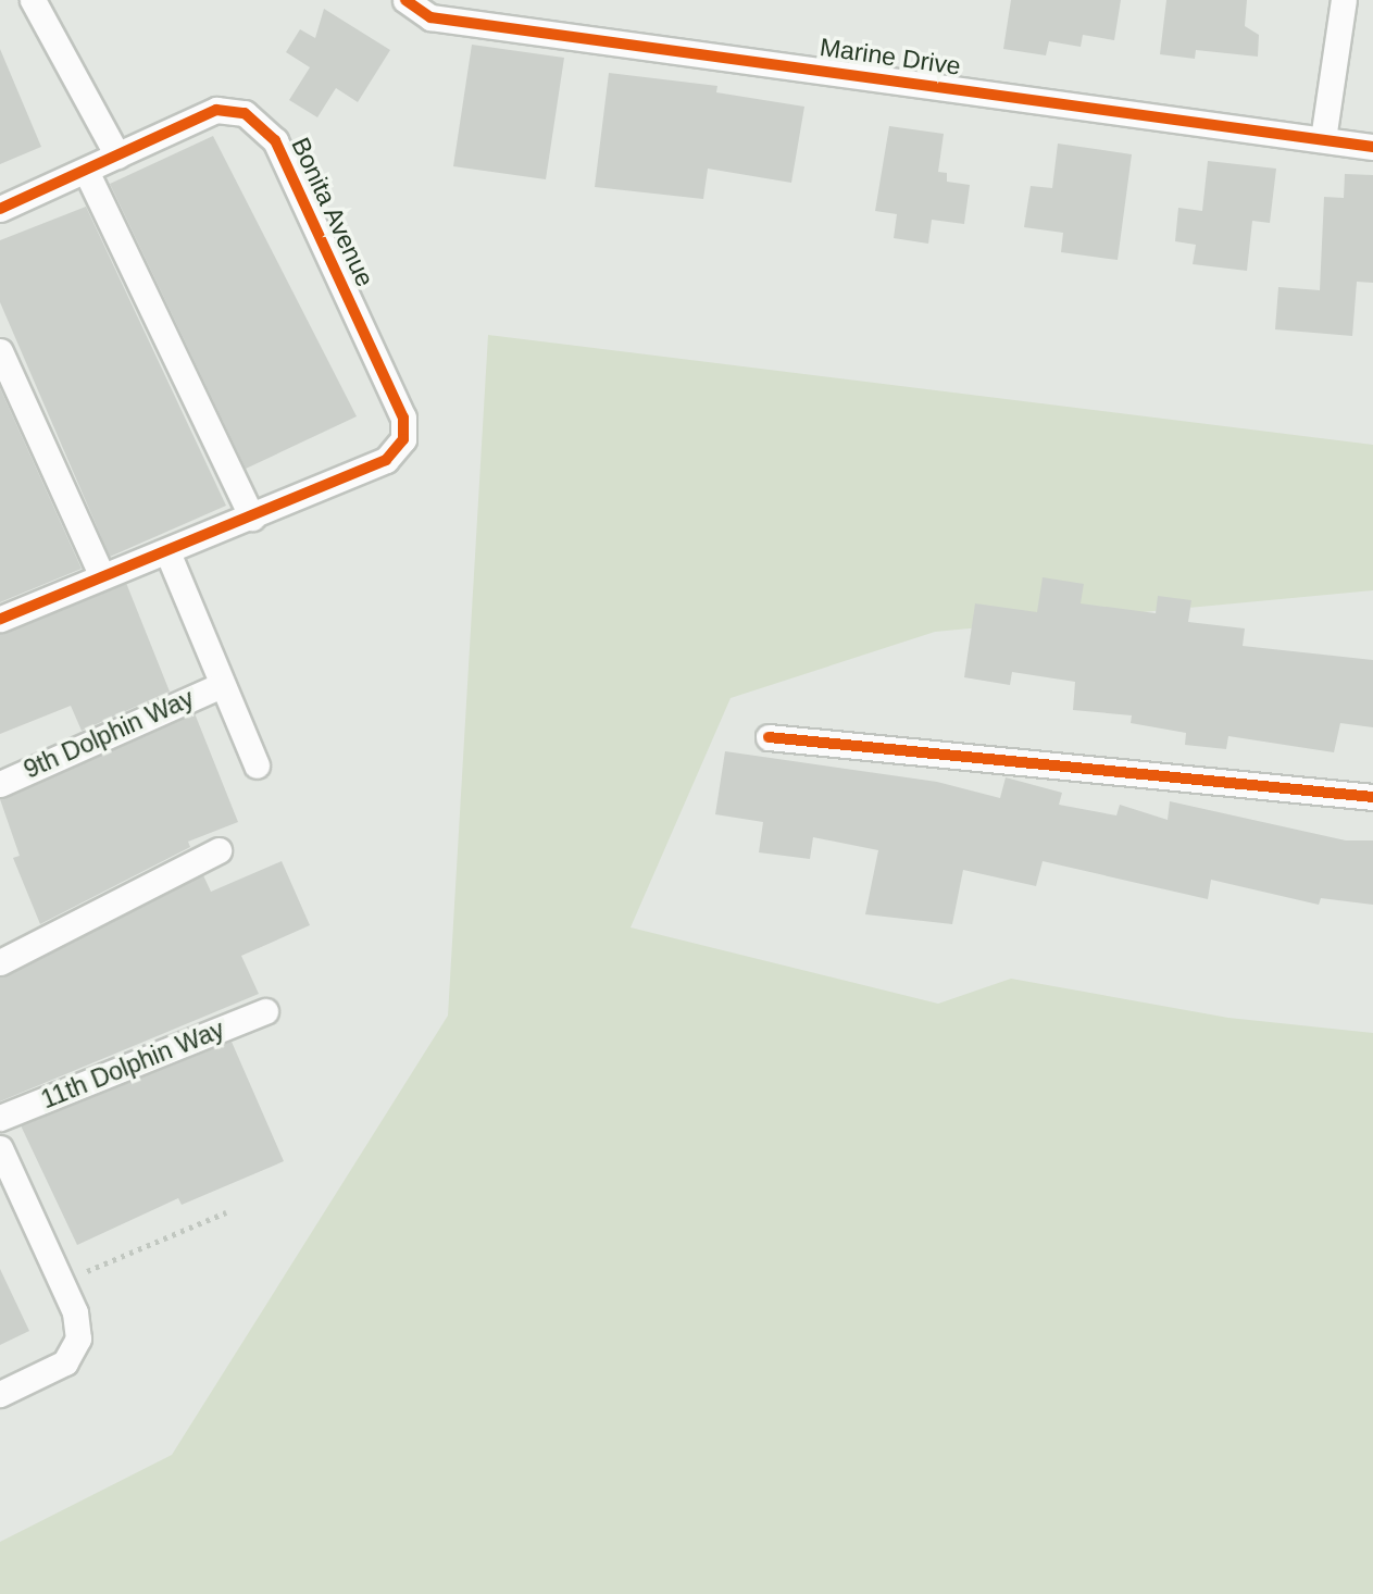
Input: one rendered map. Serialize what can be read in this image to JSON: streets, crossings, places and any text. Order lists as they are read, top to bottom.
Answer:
{
  "streets": {
    "street": [
      "Marine Drive",
      "Bonita Avenue",
      "9th Dolphin Way",
      "11th Dolphin Way"
    ]
  }
}
